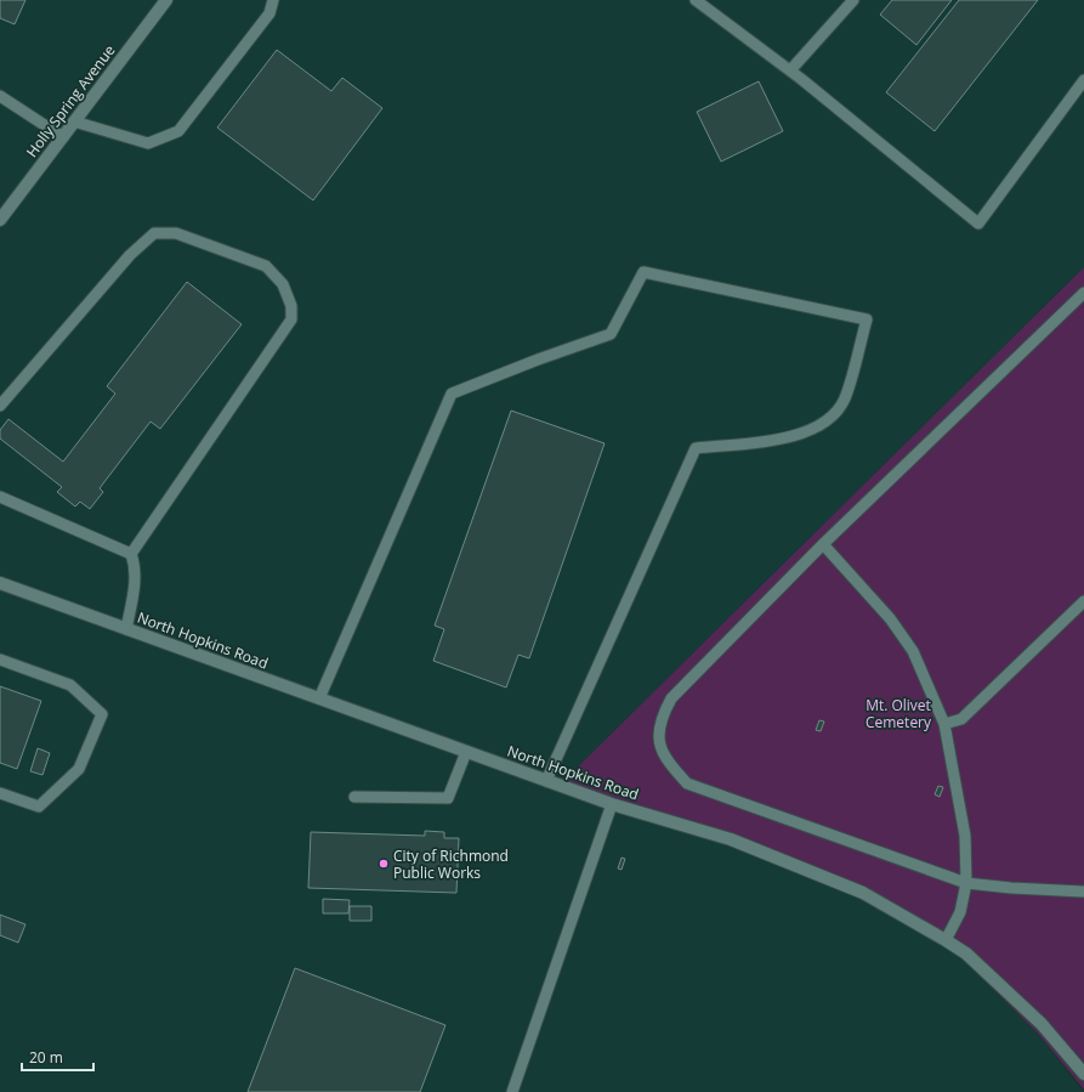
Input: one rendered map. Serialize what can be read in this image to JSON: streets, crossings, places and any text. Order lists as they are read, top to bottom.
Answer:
{
  "streets": {
    "main road": ["Holly Spring Avenue", "North Hopkins Road"]
  },
  "parks": ["Mt. Olivet Cemetery"],
  "places": ["City of Richmond Public Works"],
  "scale_bar": "20 m"
}
